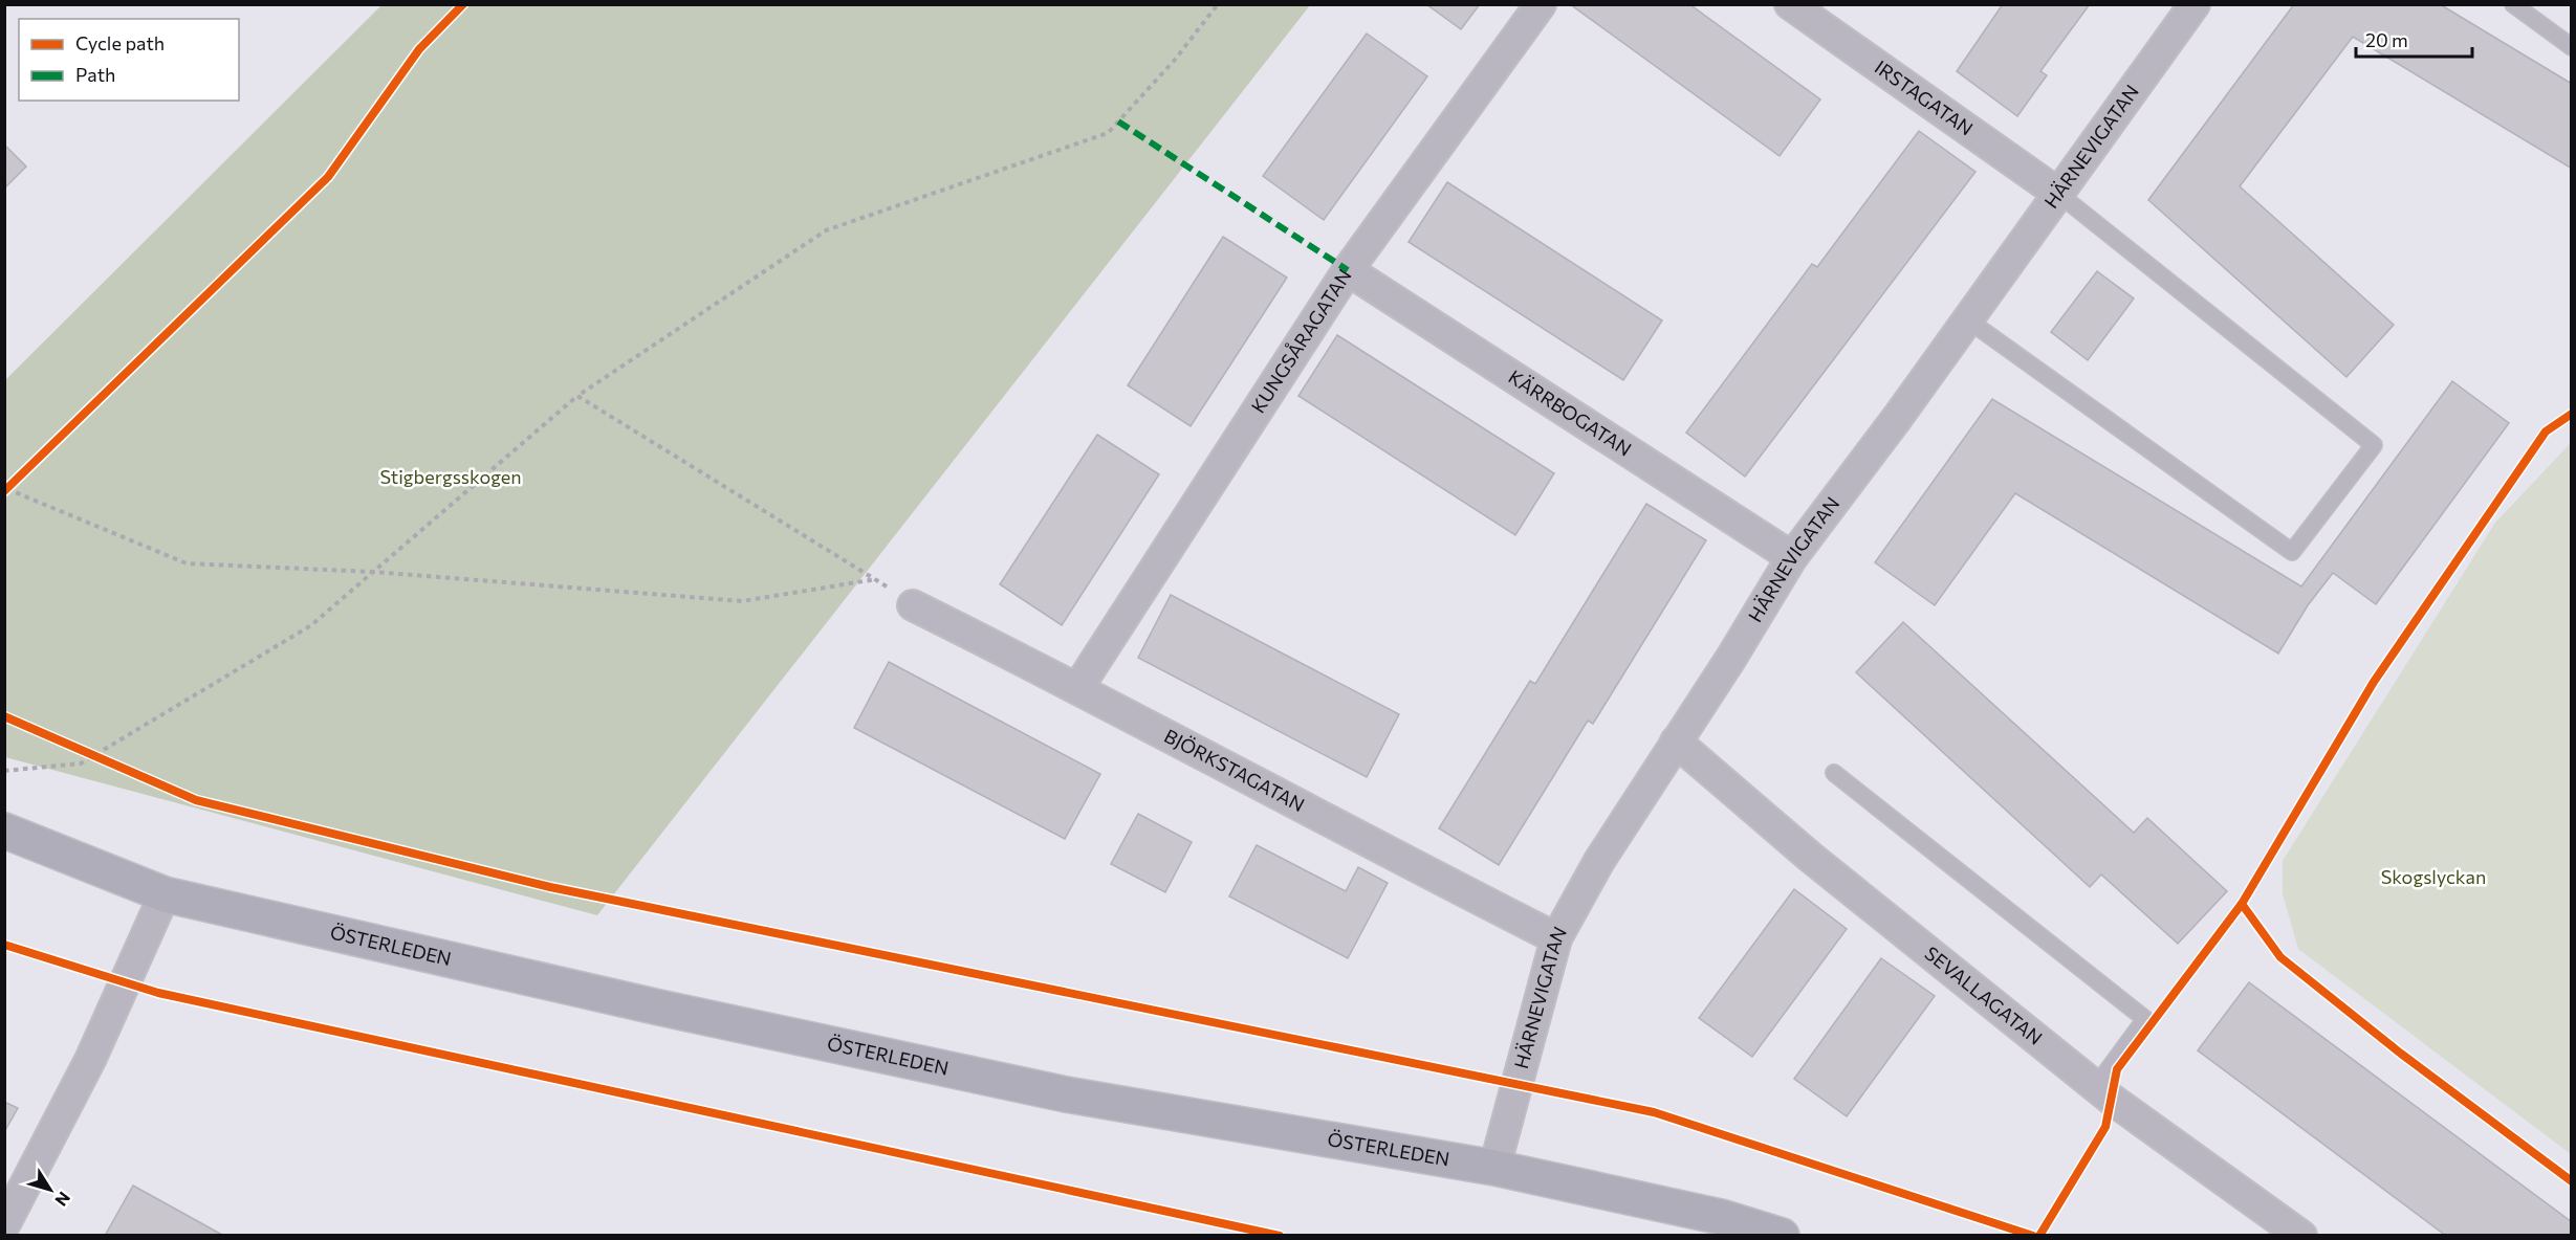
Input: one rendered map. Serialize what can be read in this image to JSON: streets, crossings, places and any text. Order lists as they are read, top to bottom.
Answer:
{
  "streets": {
    "main road": ["ÖSTERLEDEN"],
    "street": [
      "IRSTAGATAN",
      "HÄRNEVIGATAN",
      "KUNGSÅRAGATAN",
      "KÄRRBOGATAN",
      "BJÖRKSTAGATAN",
      "SEVALLAGATAN"
    ]
  },
  "crossings": [
    ["IRSTAGATAN", "HÄRNEVIGATAN"],
    ["HÄRNEVIGATAN", "KÄRRBOGATAN"],
    ["HÄRNEVIGATAN", "BJÖRKSTAGATAN"],
    ["HÄRNEVIGATAN", "ÖSTERLEDEN"],
    ["HÄRNEVIGATAN", "SEVALLAGATAN"],
    ["KUNGSÅRAGATAN", "KÄRRBOGATAN"],
    ["KUNGSÅRAGATAN", "BJÖRKSTAGATAN"]
  ],
  "parks": ["Stigbergsskogen", "Skogslyckan"],
  "legend": ["Cycle path", "Path"],
  "scale_bar": "20 m",
  "north": "bottom right"
}
